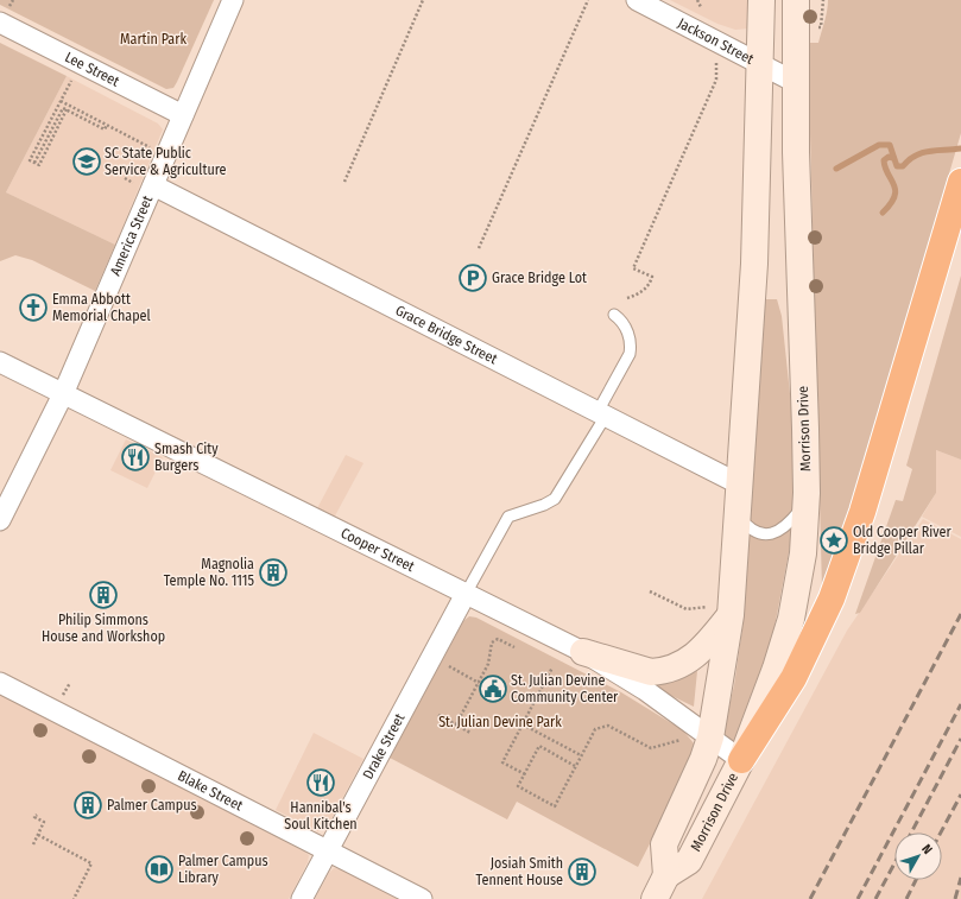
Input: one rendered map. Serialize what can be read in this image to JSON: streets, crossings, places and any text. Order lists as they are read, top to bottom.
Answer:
{
  "streets": {
    "main road": ["Morrison Drive"],
    "street": [
      "Jackson Street",
      "Lee Street",
      "America Street",
      "Grace Bridge Street",
      "Cooper Street",
      "Drake Street",
      "Blake Street"
    ]
  },
  "crossings": [
    ["Jackson Street", "Morrison Drive"],
    ["Lee Street", "America Street"],
    ["America Street", "Grace Bridge Street"],
    ["America Street", "Cooper Street"],
    ["Morrison Drive", "Cooper Street"],
    ["Cooper Street", "Drake Street"],
    ["Drake Street", "Blake Street"]
  ],
  "parks": ["Martin Park", "St. Julian Devine Park"],
  "places": {
    "school or university": ["SC State Public Service & Agriculture"],
    "parking": ["Grace Bridge Lot"],
    "church": ["Emma Abbott Memorial Chapel"],
    "restaurant": ["Smash City Burgers", "Hannibal's Soul Kitchen"],
    "place": ["Old Cooper River Bridge Pillar"],
    "building": [
      "Magnolia Temple No. 1115",
      "Philip Simmons House and Workshop",
      "Palmer Campus",
      "Josiah Smith Tennent House"
    ],
    "public building": ["St. Julian Devine Community Center"],
    "library": ["Palmer Campus Library"]
  },
  "north": "top right"
}
